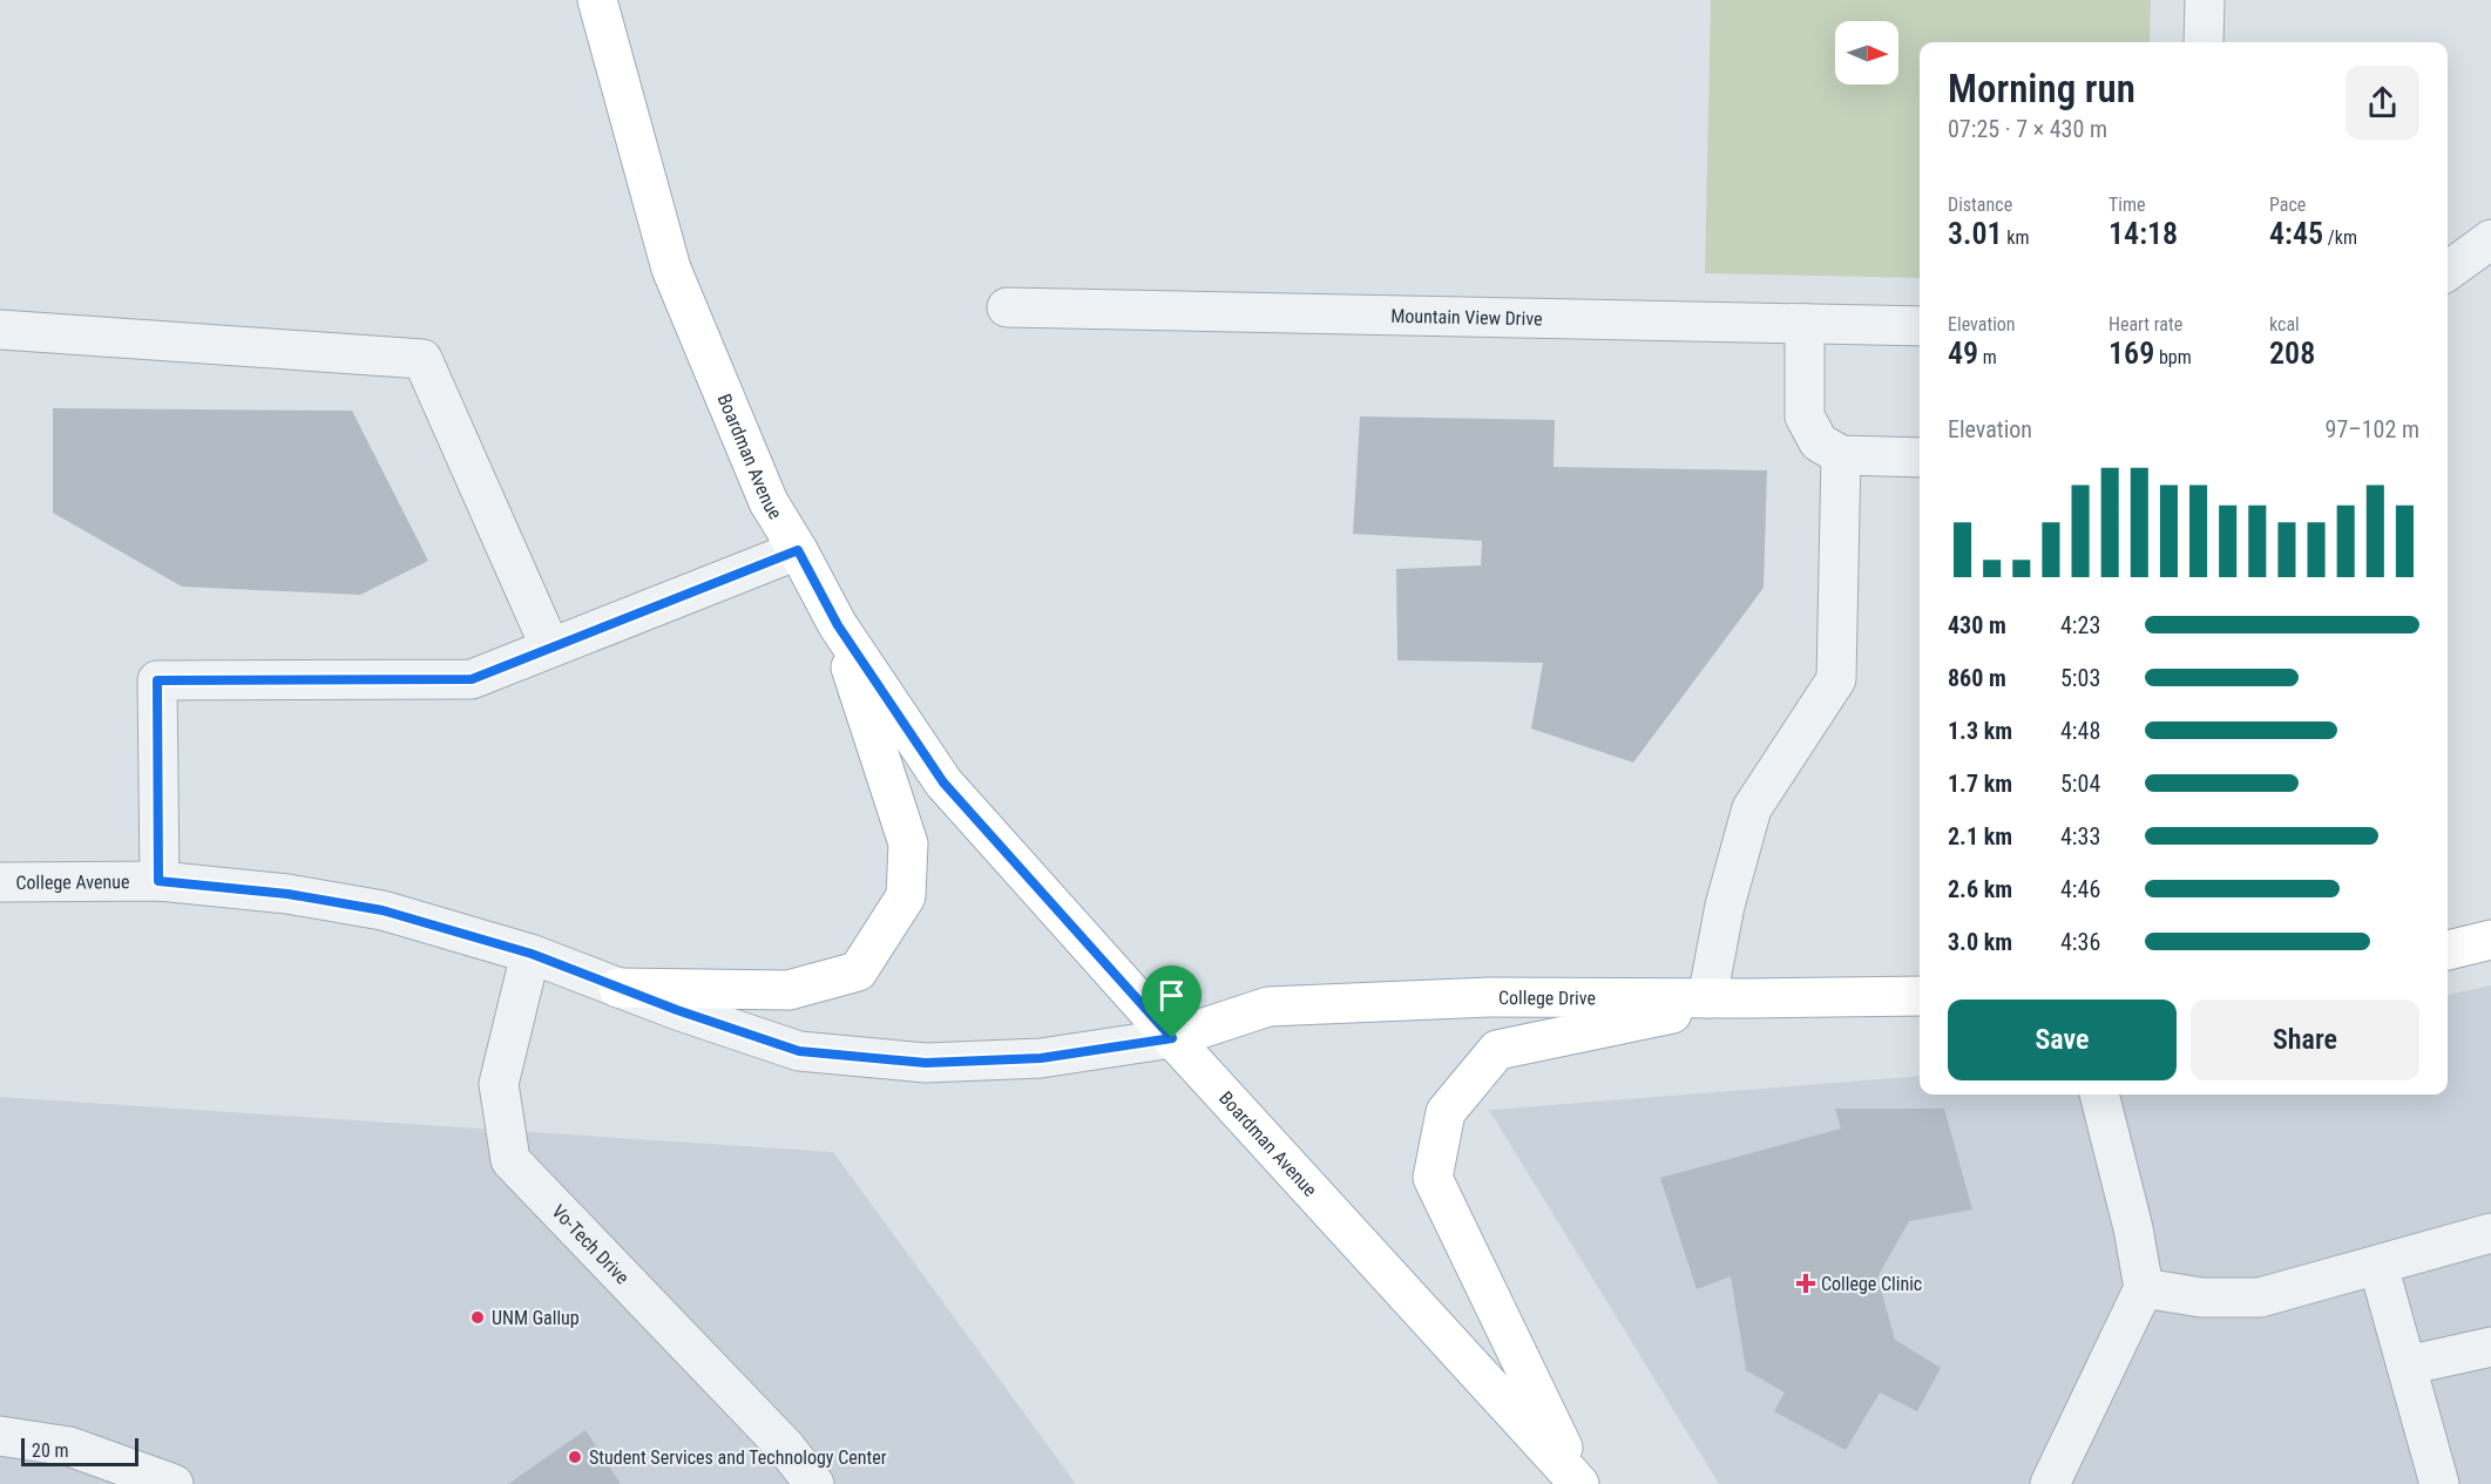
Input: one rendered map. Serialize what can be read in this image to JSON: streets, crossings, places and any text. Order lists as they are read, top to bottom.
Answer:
{
  "streets": {
    "main road": ["Boardman Avenue", "College Drive"],
    "street": ["Mountain View Drive", "College Avenue", "Vo-Tech Drive"]
  },
  "crossings": [
    ["Boardman Avenue", "College Avenue"],
    ["Boardman Avenue", "College Drive"],
    ["College Avenue", "College Drive"],
    ["College Avenue", "Vo-Tech Drive"]
  ],
  "places": {
    "health": ["College Clinic"],
    "other": ["UNM Gallup", "Student Services and Technology Center"]
  },
  "scale_bar": "20 m",
  "north": "right",
  "page": {
    "heading": ["Morning run", "07:25 · 7 × 430 m"],
    "stats": [
      ["Distance", "3.01 km"],
      ["Time", "14:18"],
      ["Pace", "4:45 /km"],
      ["Elevation", "49 m"],
      ["Heart rate", "169 bpm"],
      ["kcal", "208"]
    ],
    "chart": ["Elevation", "97–102 m"],
    "list": [
      {
        "name": "430 m",
        "note": "4:23"
      },
      {
        "name": "860 m",
        "note": "5:03"
      },
      {
        "name": "1.3 km",
        "note": "4:48"
      },
      {
        "name": "1.7 km",
        "note": "5:04"
      },
      {
        "name": "2.1 km",
        "note": "4:33"
      },
      {
        "name": "2.6 km",
        "note": "4:46"
      },
      {
        "name": "3.0 km",
        "note": "4:36"
      }
    ],
    "buttons": ["Save", "Share"],
    "scale": "20 m"
  }
}
